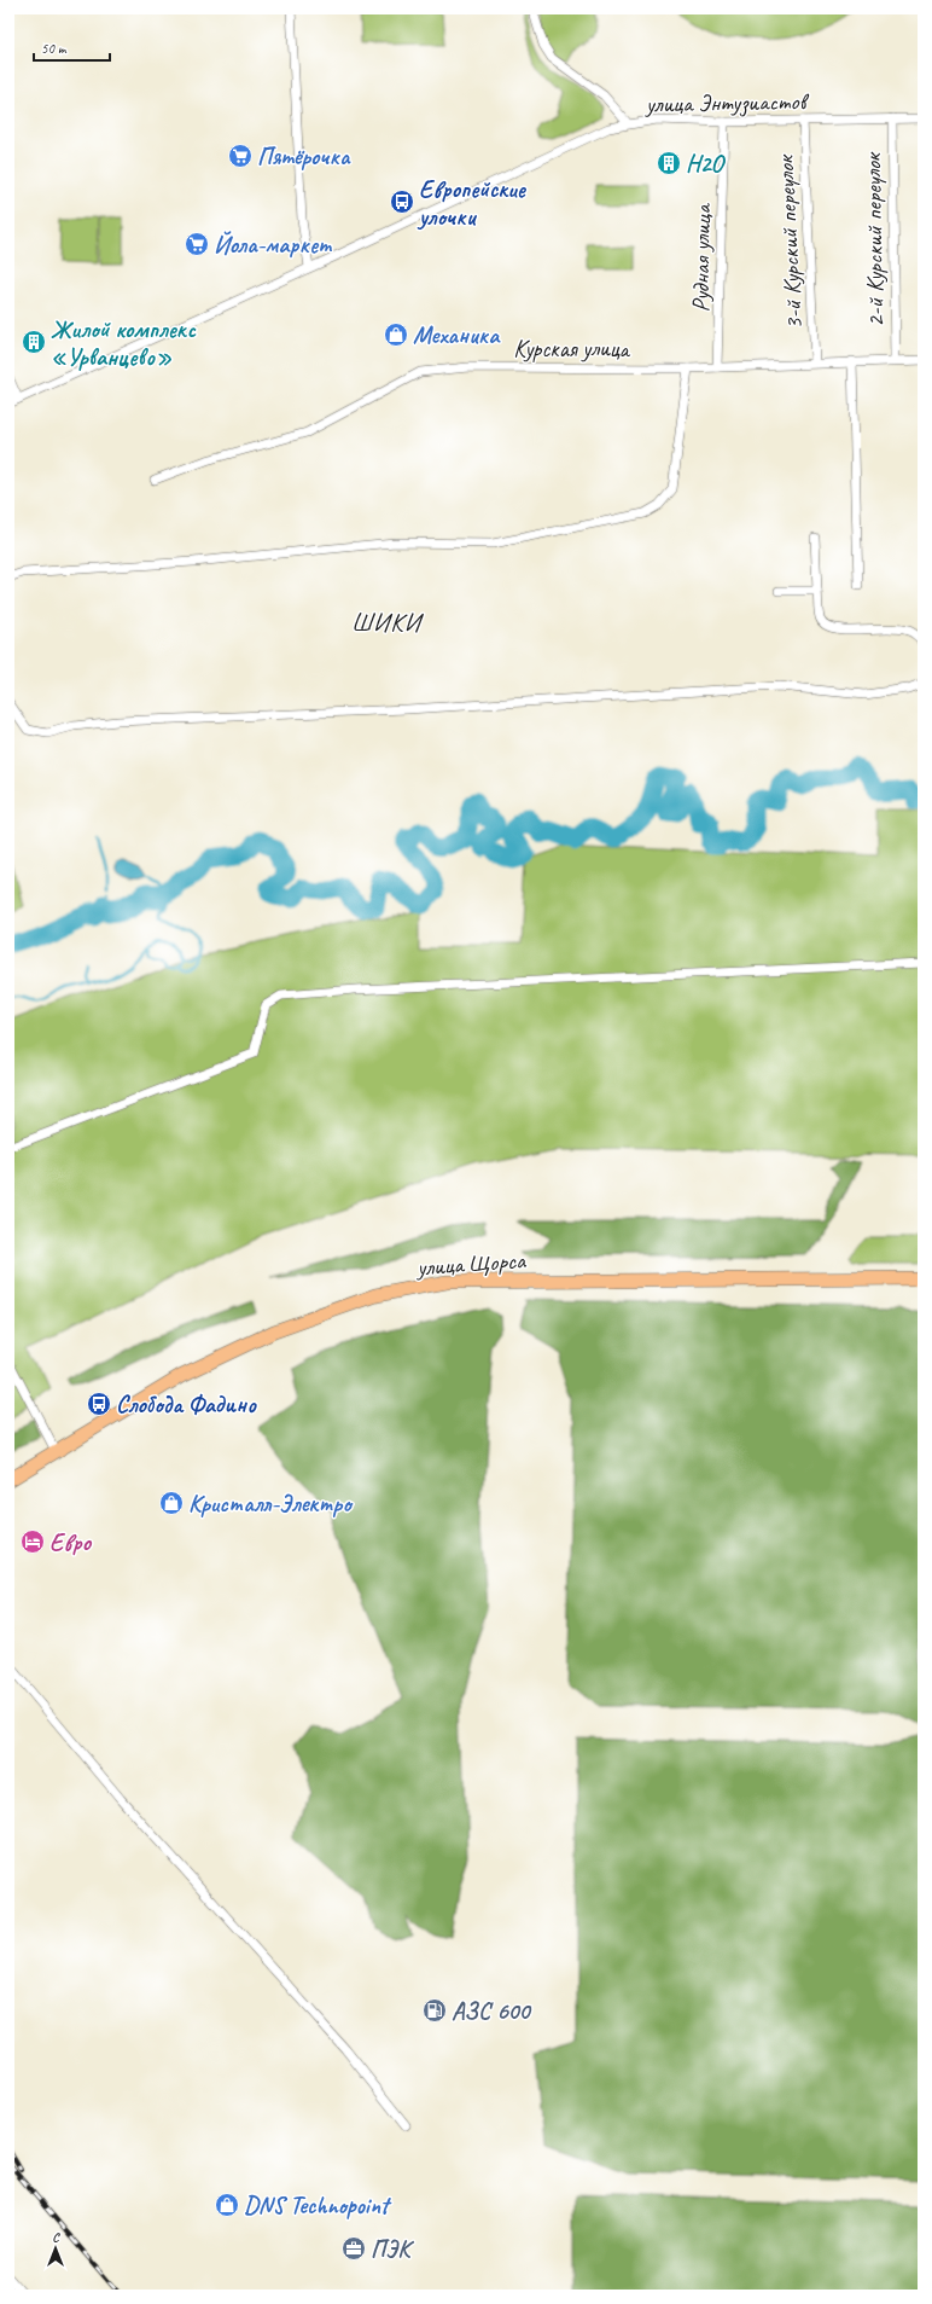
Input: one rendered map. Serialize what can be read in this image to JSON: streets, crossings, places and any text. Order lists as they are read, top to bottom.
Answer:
{
  "streets": {
    "main road": ["улица Щорса"],
    "street": [
      "улица Энтузиастов",
      "2-й Курский переулок",
      "3-й Курский переулок",
      "Рудная улица",
      "Курская улица"
    ]
  },
  "crossings": [
    ["улица Энтузиастов", "2-й Курский переулок"],
    ["улица Энтузиастов", "3-й Курский переулок"],
    ["улица Энтузиастов", "Рудная улица"],
    ["2-й Курский переулок", "Курская улица"],
    ["3-й Курский переулок", "Курская улица"],
    ["Рудная улица", "Курская улица"]
  ],
  "districts": ["ШИКИ"],
  "places": {
    "supermarket": ["Пятёрочка", "Йола-маркет"],
    "building": ["H2O", "Жилой комплекс «Урванцево»"],
    "bus stop": ["Европейские улочки", "Слобода Фадино"],
    "shop": ["Механика", "Кристалл-Электро", "DNS Technopoint"],
    "hotel": ["Евро"],
    "fuel station": ["АЗС 600"],
    "office": ["ПЭК"]
  },
  "scale_bar": "50 m",
  "north": "top"
}
